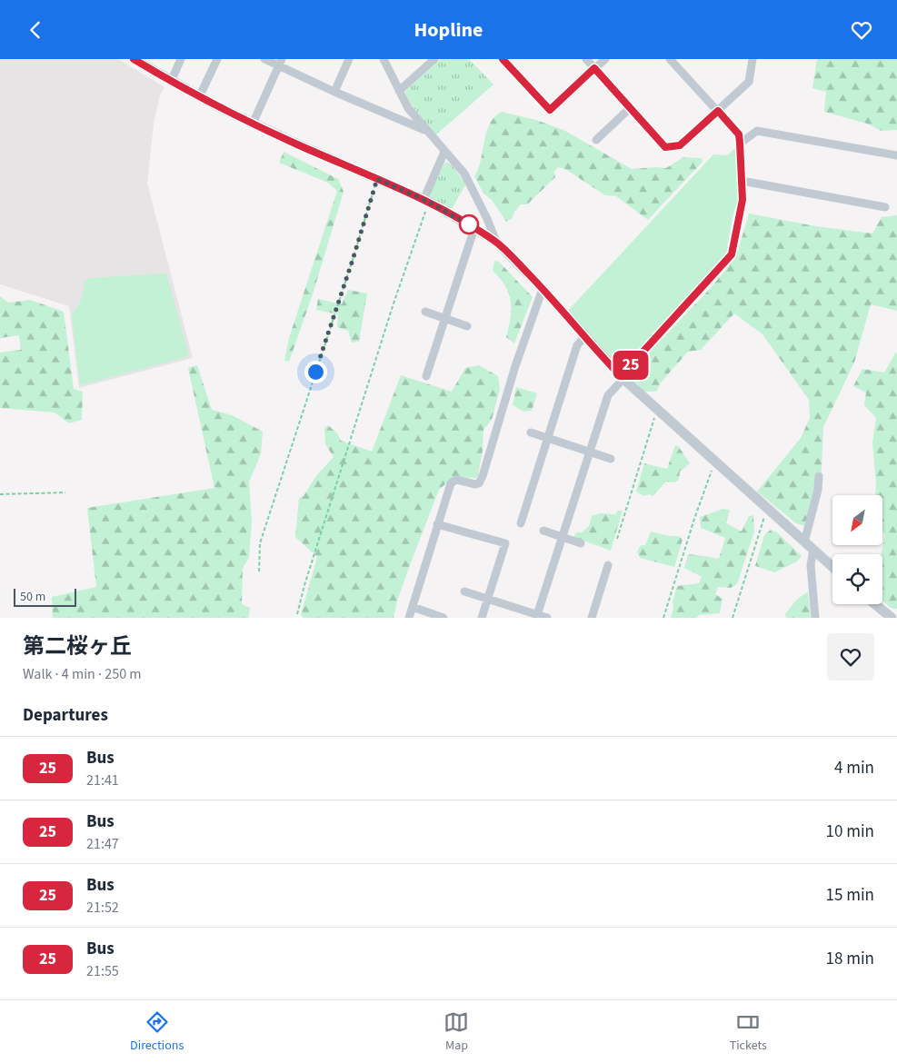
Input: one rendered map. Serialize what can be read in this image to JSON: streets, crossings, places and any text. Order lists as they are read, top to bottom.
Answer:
{
  "lines": ["bus line 25"],
  "scale_bar": "50 m",
  "north": "bottom left",
  "page": {
    "header": "Hopline",
    "on_map": "25",
    "scale": "50 m",
    "heading": [
      ["第二桜ヶ丘", "Walk · 4 min · 250 m"],
      "Departures"
    ],
    "list": [
      {
        "mark": "25",
        "name": "Bus",
        "note": "21:41",
        "value": "4 min"
      },
      {
        "mark": "25",
        "name": "Bus",
        "note": "21:47",
        "value": "10 min"
      },
      {
        "mark": "25",
        "name": "Bus",
        "note": "21:52",
        "value": "15 min"
      },
      {
        "mark": "25",
        "name": "Bus",
        "note": "21:55",
        "value": "18 min"
      }
    ],
    "tabs": ["Directions", "Map", "Tickets"]
  }
}
